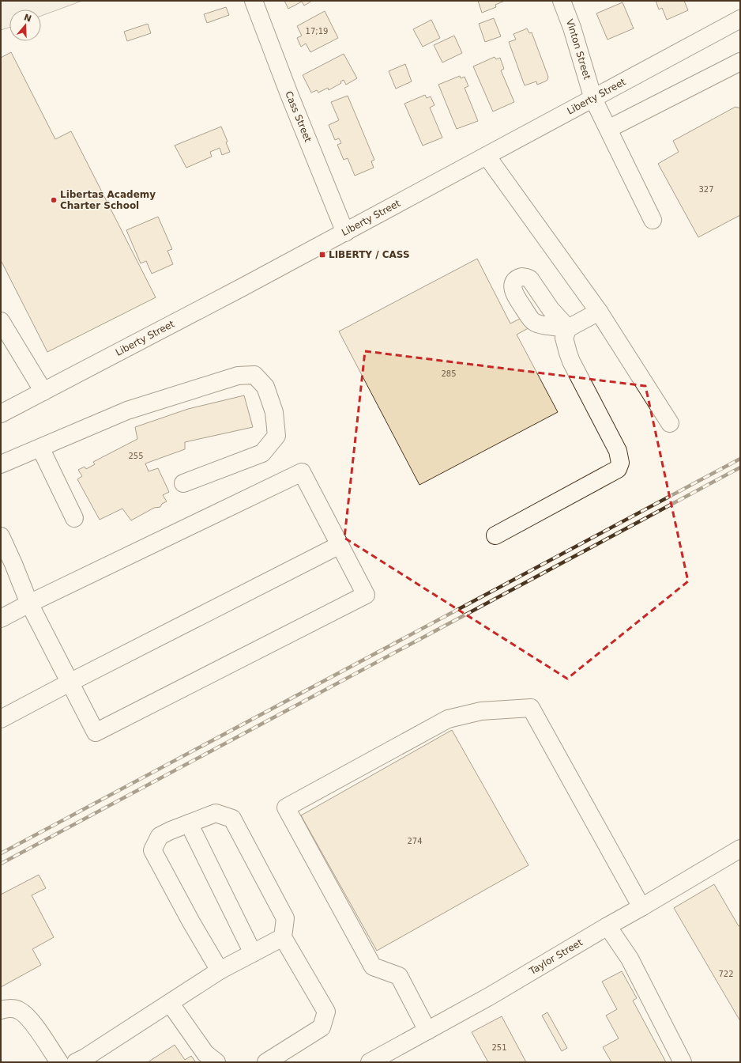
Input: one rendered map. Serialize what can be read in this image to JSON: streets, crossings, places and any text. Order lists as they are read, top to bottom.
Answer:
{
  "streets": {
    "main road": [
      "Vinton Street",
      "Liberty Street",
      "Cass Street",
      "Taylor Street"
    ]
  },
  "crossings": [
    ["Vinton Street", "Liberty Street"],
    ["Liberty Street", "Cass Street"]
  ],
  "places": {
    "other": ["Libertas Academy Charter School"],
    "transit": ["LIBERTY / CASS"]
  },
  "house_numbers": [
    "17;19",
    "327",
    "285",
    "255",
    "274",
    "722",
    "251"
  ],
  "north": "top"
}
